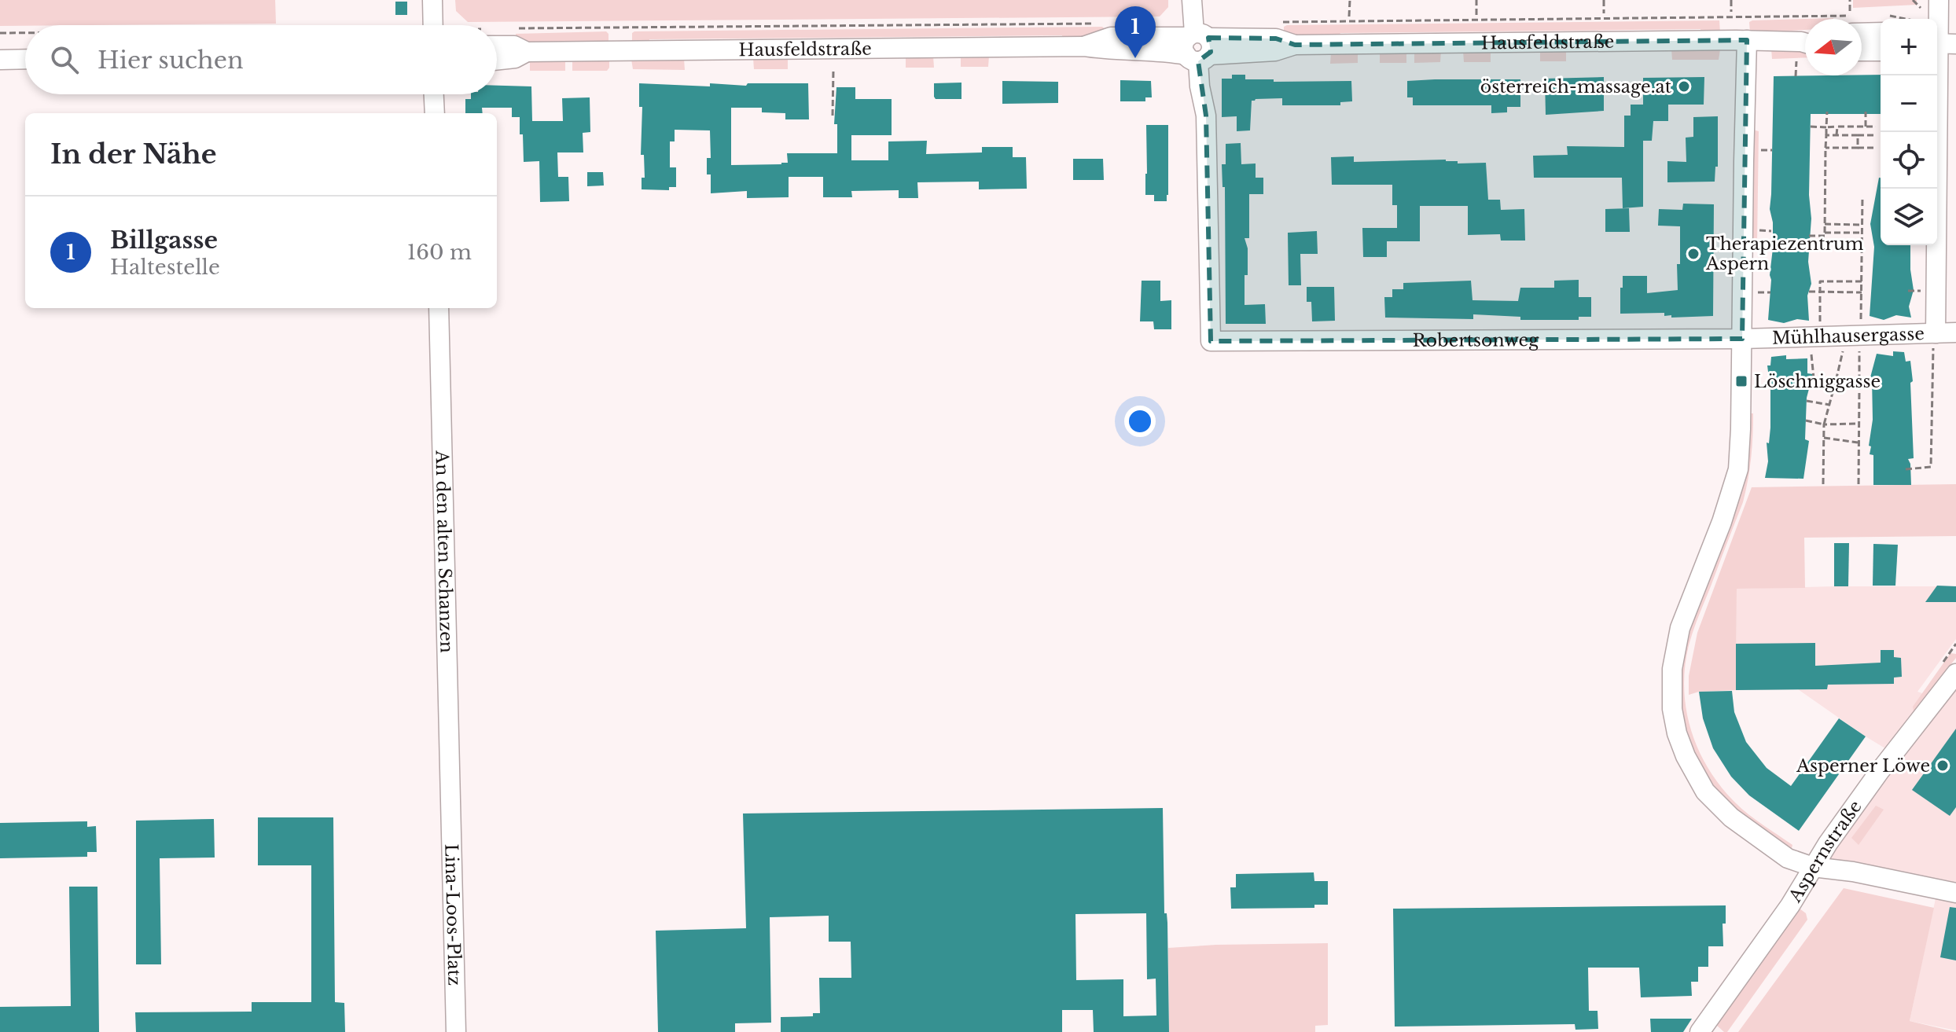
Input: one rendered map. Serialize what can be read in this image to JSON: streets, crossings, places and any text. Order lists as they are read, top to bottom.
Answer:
{
  "streets": {
    "street": [
      "Hausfeldstraße",
      "Mühlhausergasse",
      "Robertsonweg",
      "An den alten Schanzen",
      "Aspernstraße",
      "Lina-Loos-Platz"
    ]
  },
  "crossings": [
    ["Hausfeldstraße", "Robertsonweg"],
    ["Mühlhausergasse", "Robertsonweg"],
    ["An den alten Schanzen", "Lina-Loos-Platz"]
  ],
  "places": {
    "other": ["österreich-massage.at", "Therapiezentrum Aspern", "Asperner Löwe"],
    "transit": ["Löschniggasse"]
  },
  "north": "left",
  "page": {
    "pins": "1",
    "map_buttons": ["+", "−"],
    "search": "Hier suchen",
    "heading": "In der Nähe",
    "list": [
      {
        "mark": "1",
        "name": "Billgasse",
        "note": "Haltestelle",
        "value": "160 m"
      }
    ]
  }
}
